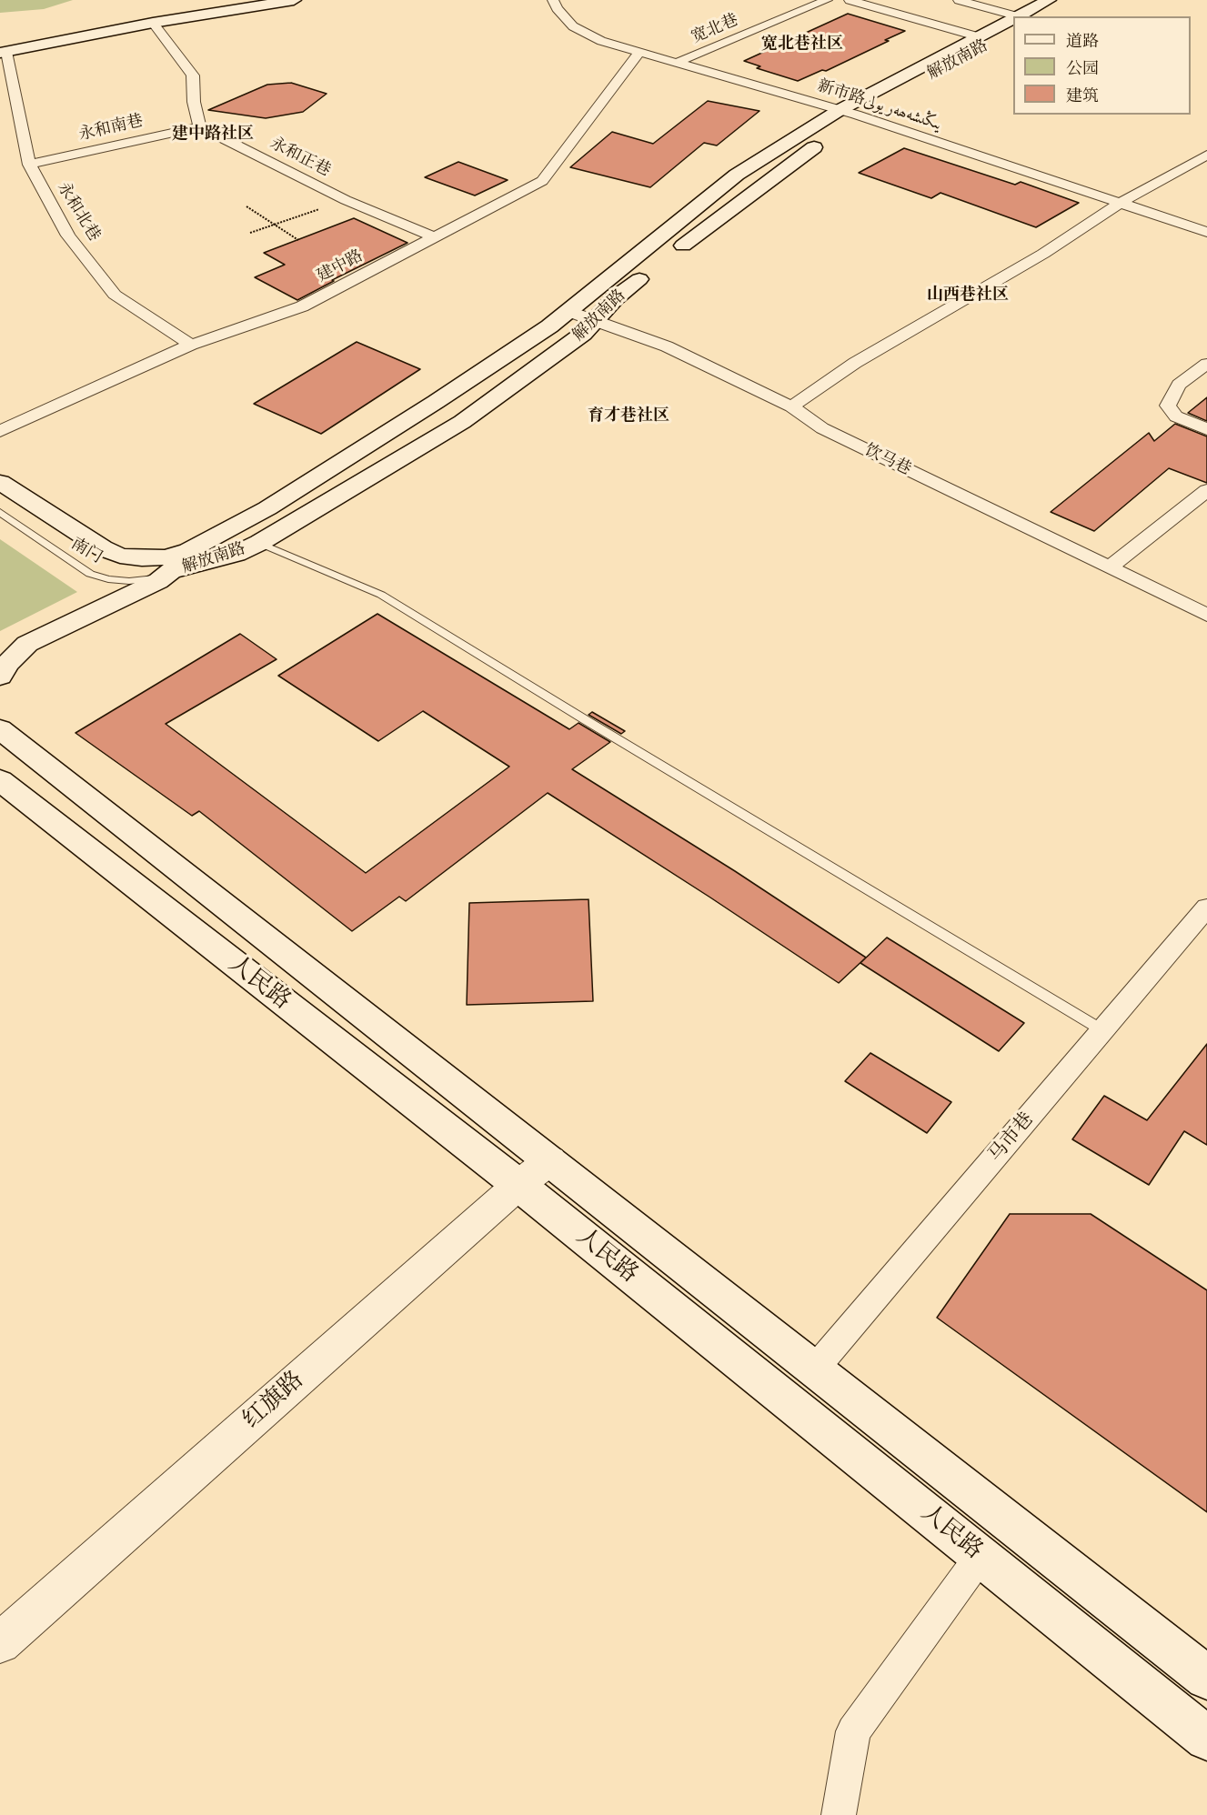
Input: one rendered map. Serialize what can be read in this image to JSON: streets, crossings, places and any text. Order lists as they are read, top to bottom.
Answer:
{
  "streets": {
    "main road": ["解放南路", "人民路"],
    "street": [
      "宽北巷",
      "新市路يىڭىشەھەر يولى",
      "永和南巷",
      "永和正巷",
      "永和北巷",
      "建中路",
      "饮马巷",
      "马市巷",
      "红旗路"
    ],
    "lane": ["南门"]
  },
  "crossings": [
    ["宽北巷", "新市路يىڭىشەھەر يولى"],
    ["解放南路", "新市路يىڭىشەھەر يولى"],
    ["解放南路", "饮马巷"],
    ["解放南路", "南门"],
    ["新市路يىڭىشەھەر يولى", "建中路"],
    ["永和南巷", "永和正巷"],
    ["永和南巷", "永和北巷"],
    ["永和正巷", "建中路"],
    ["永和北巷", "建中路"],
    ["人民路", "马市巷"],
    ["人民路", "红旗路"]
  ],
  "districts": [
    "宽北巷社区",
    "建中路社区",
    "山西巷社区",
    "育才巷社区"
  ],
  "legend": ["道路", "公园", "建筑"]
}
